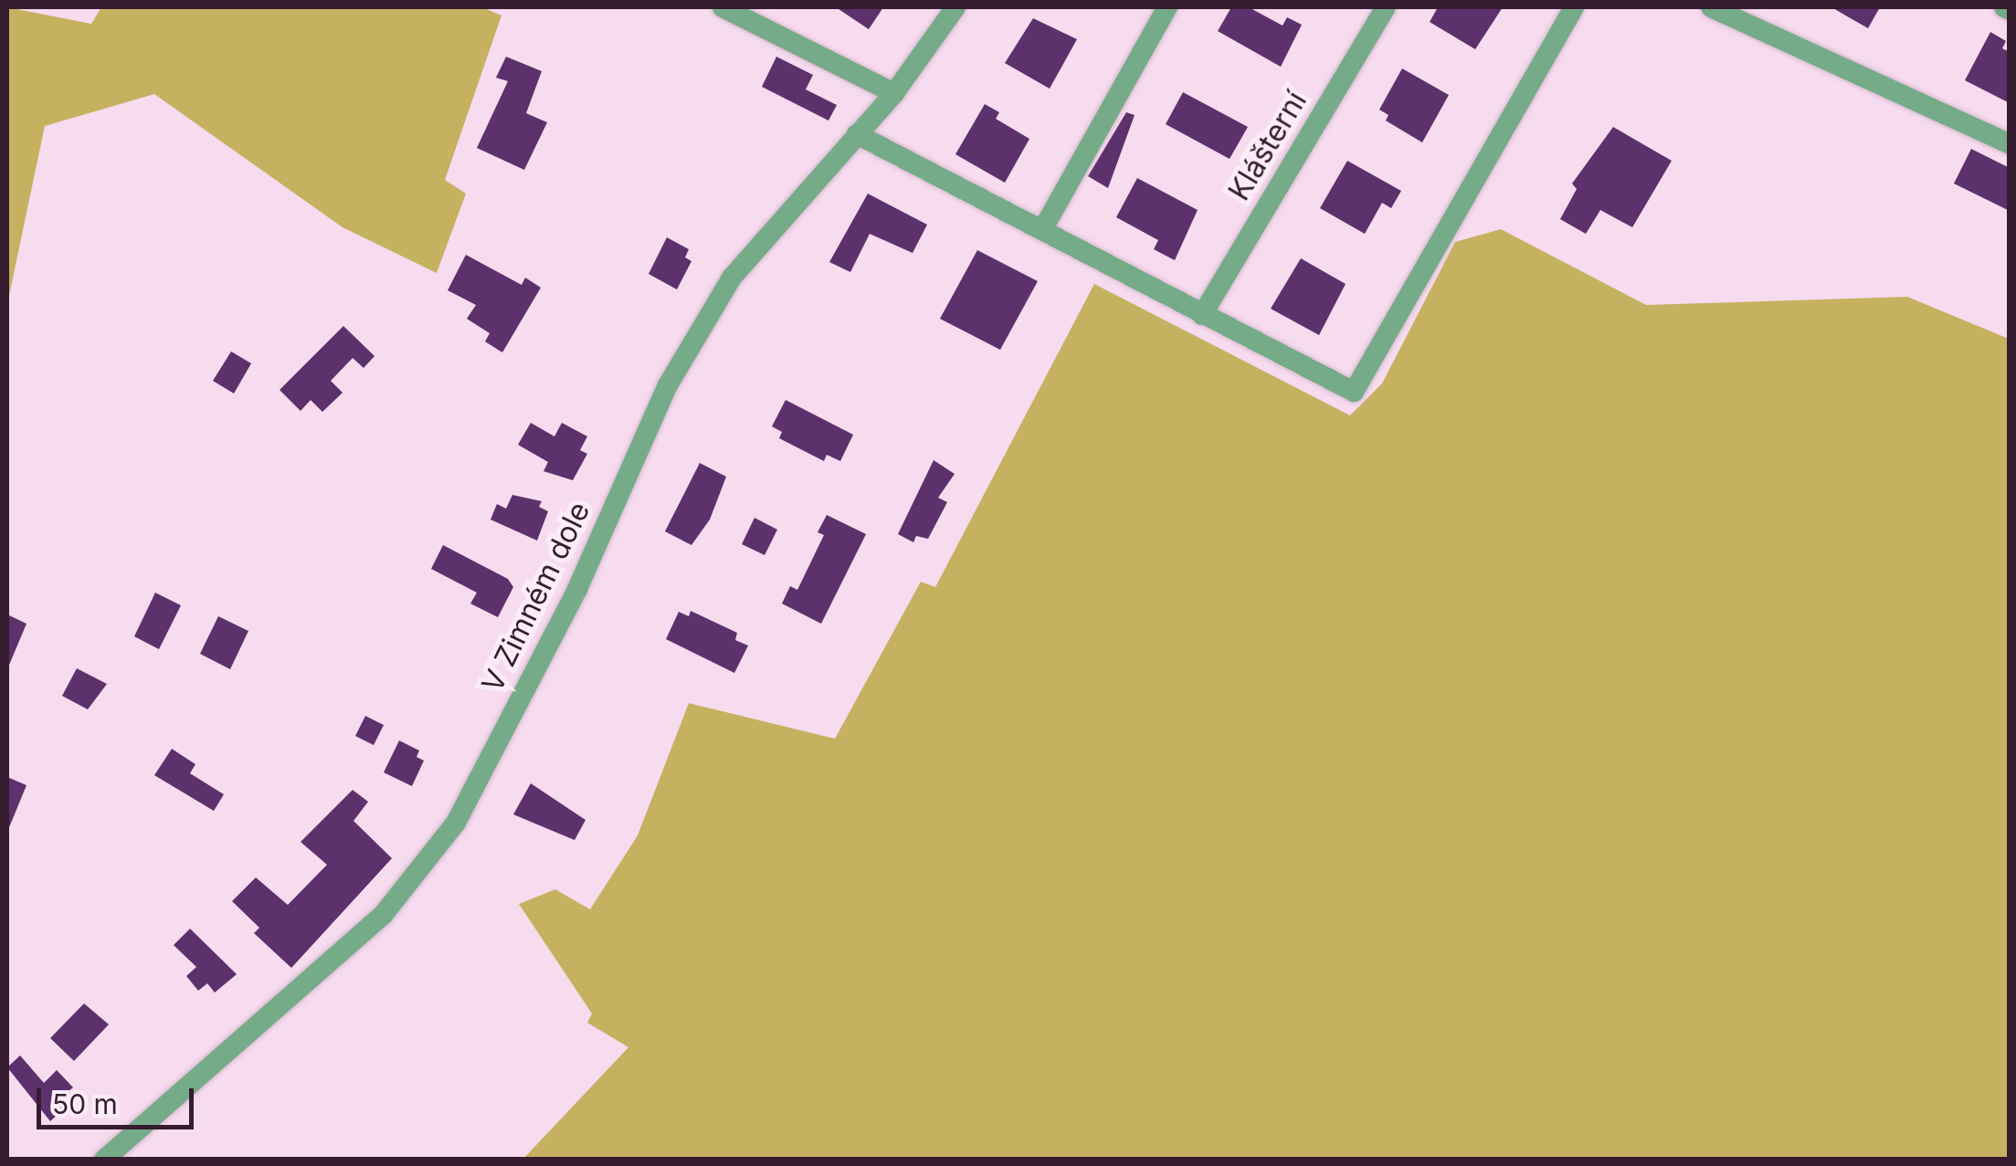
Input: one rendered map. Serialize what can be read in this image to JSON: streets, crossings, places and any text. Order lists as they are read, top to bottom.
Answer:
{
  "streets": {
    "street": ["Klášterní", "V Zimném dole"]
  },
  "scale_bar": "50 m"
}
